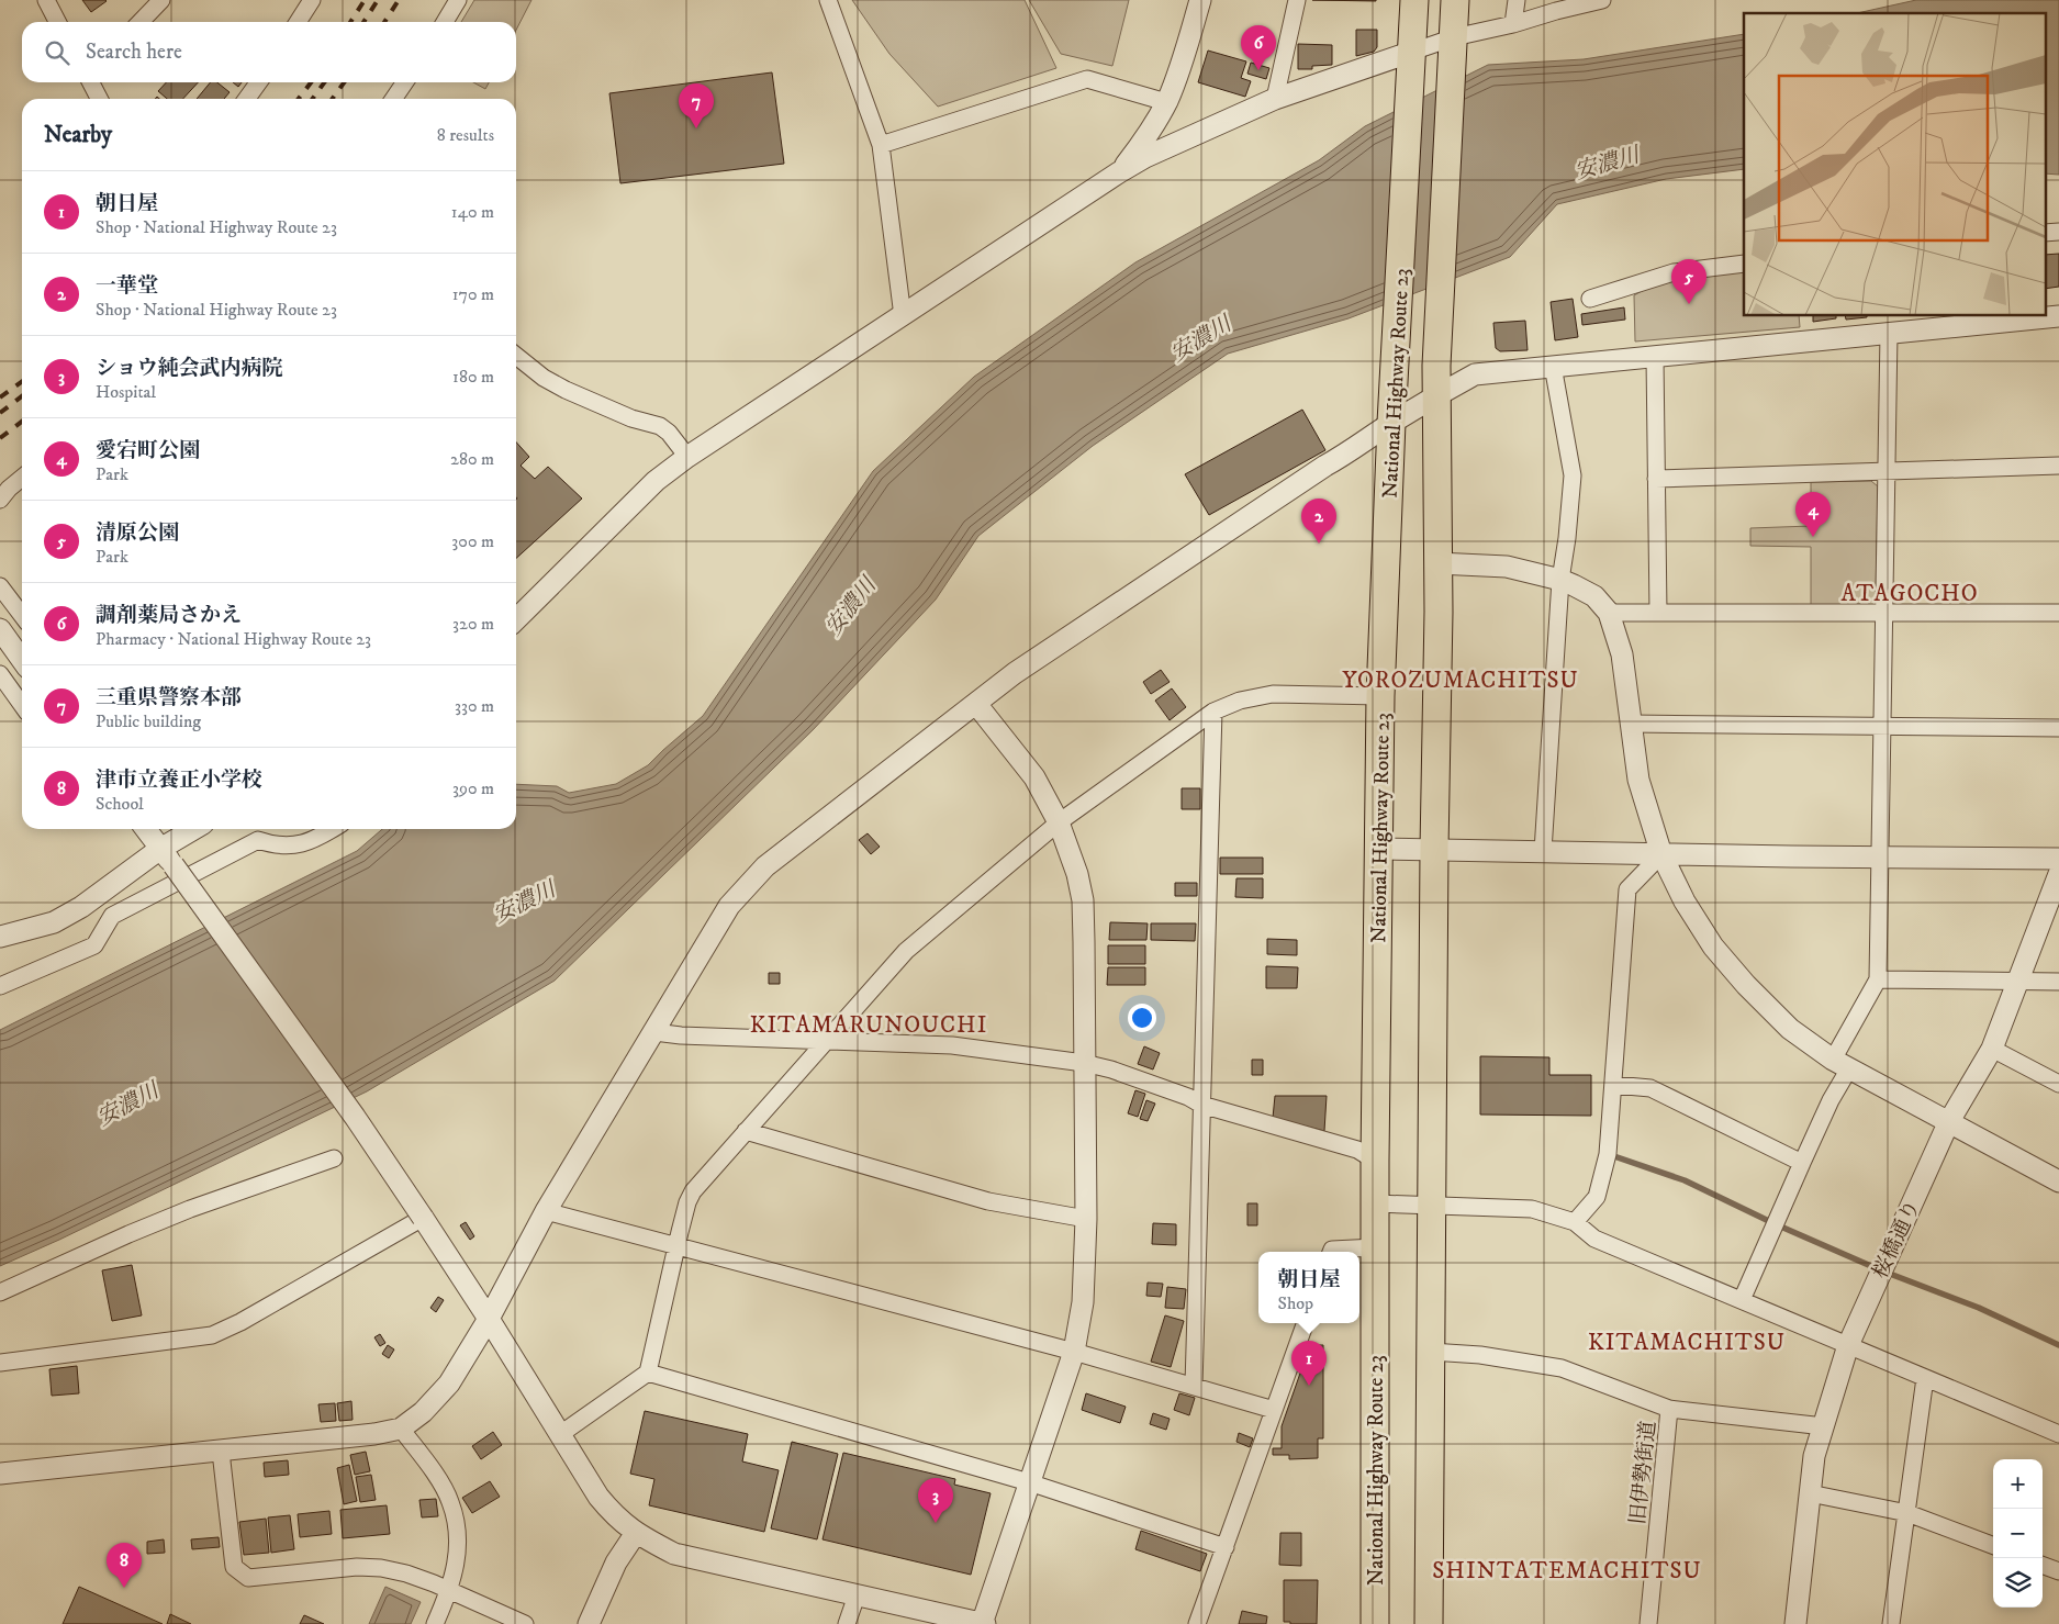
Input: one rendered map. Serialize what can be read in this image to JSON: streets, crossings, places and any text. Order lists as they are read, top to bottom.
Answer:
{
  "streets": {
    "highway": ["National Highway Route 23"],
    "street": ["桜橋通り", "旧伊勢街道"]
  },
  "crossings": [
    ["National Highway Route 23", "旧伊勢街道"]
  ],
  "districts": [
    "ATAGOCHO",
    "YOROZUMACHITSU",
    "KITAMARUNOUCHI",
    "KITAMACHITSU",
    "SHINTATEMACHITSU"
  ],
  "water": ["安濃川"],
  "page": {
    "search": "Search here",
    "pins": [
      "6",
      "7",
      "5",
      "4",
      "2",
      "1",
      "3",
      "8"
    ],
    "heading": ["Nearby", "8 results"],
    "list": [
      {
        "mark": "1",
        "name": "朝日屋",
        "note": "Shop · National Highway Route 23",
        "value": "140 m"
      },
      {
        "mark": "2",
        "name": "一華堂",
        "note": "Shop · National Highway Route 23",
        "value": "170 m"
      },
      {
        "mark": "3",
        "name": "ショウ純会武内病院",
        "note": "Hospital",
        "value": "180 m"
      },
      {
        "mark": "4",
        "name": "愛宕町公園",
        "note": "Park",
        "value": "280 m"
      },
      {
        "mark": "5",
        "name": "清原公園",
        "note": "Park",
        "value": "300 m"
      },
      {
        "mark": "6",
        "name": "調剤薬局さかえ",
        "note": "Pharmacy · National Highway Route 23",
        "value": "320 m"
      },
      {
        "mark": "7",
        "name": "三重県警察本部",
        "note": "Public building",
        "value": "330 m"
      },
      {
        "mark": "8",
        "name": "津市立養正小学校",
        "note": "School",
        "value": "390 m"
      }
    ],
    "popup": ["朝日屋", "Shop"],
    "map_buttons": ["+", "−"]
  }
}
